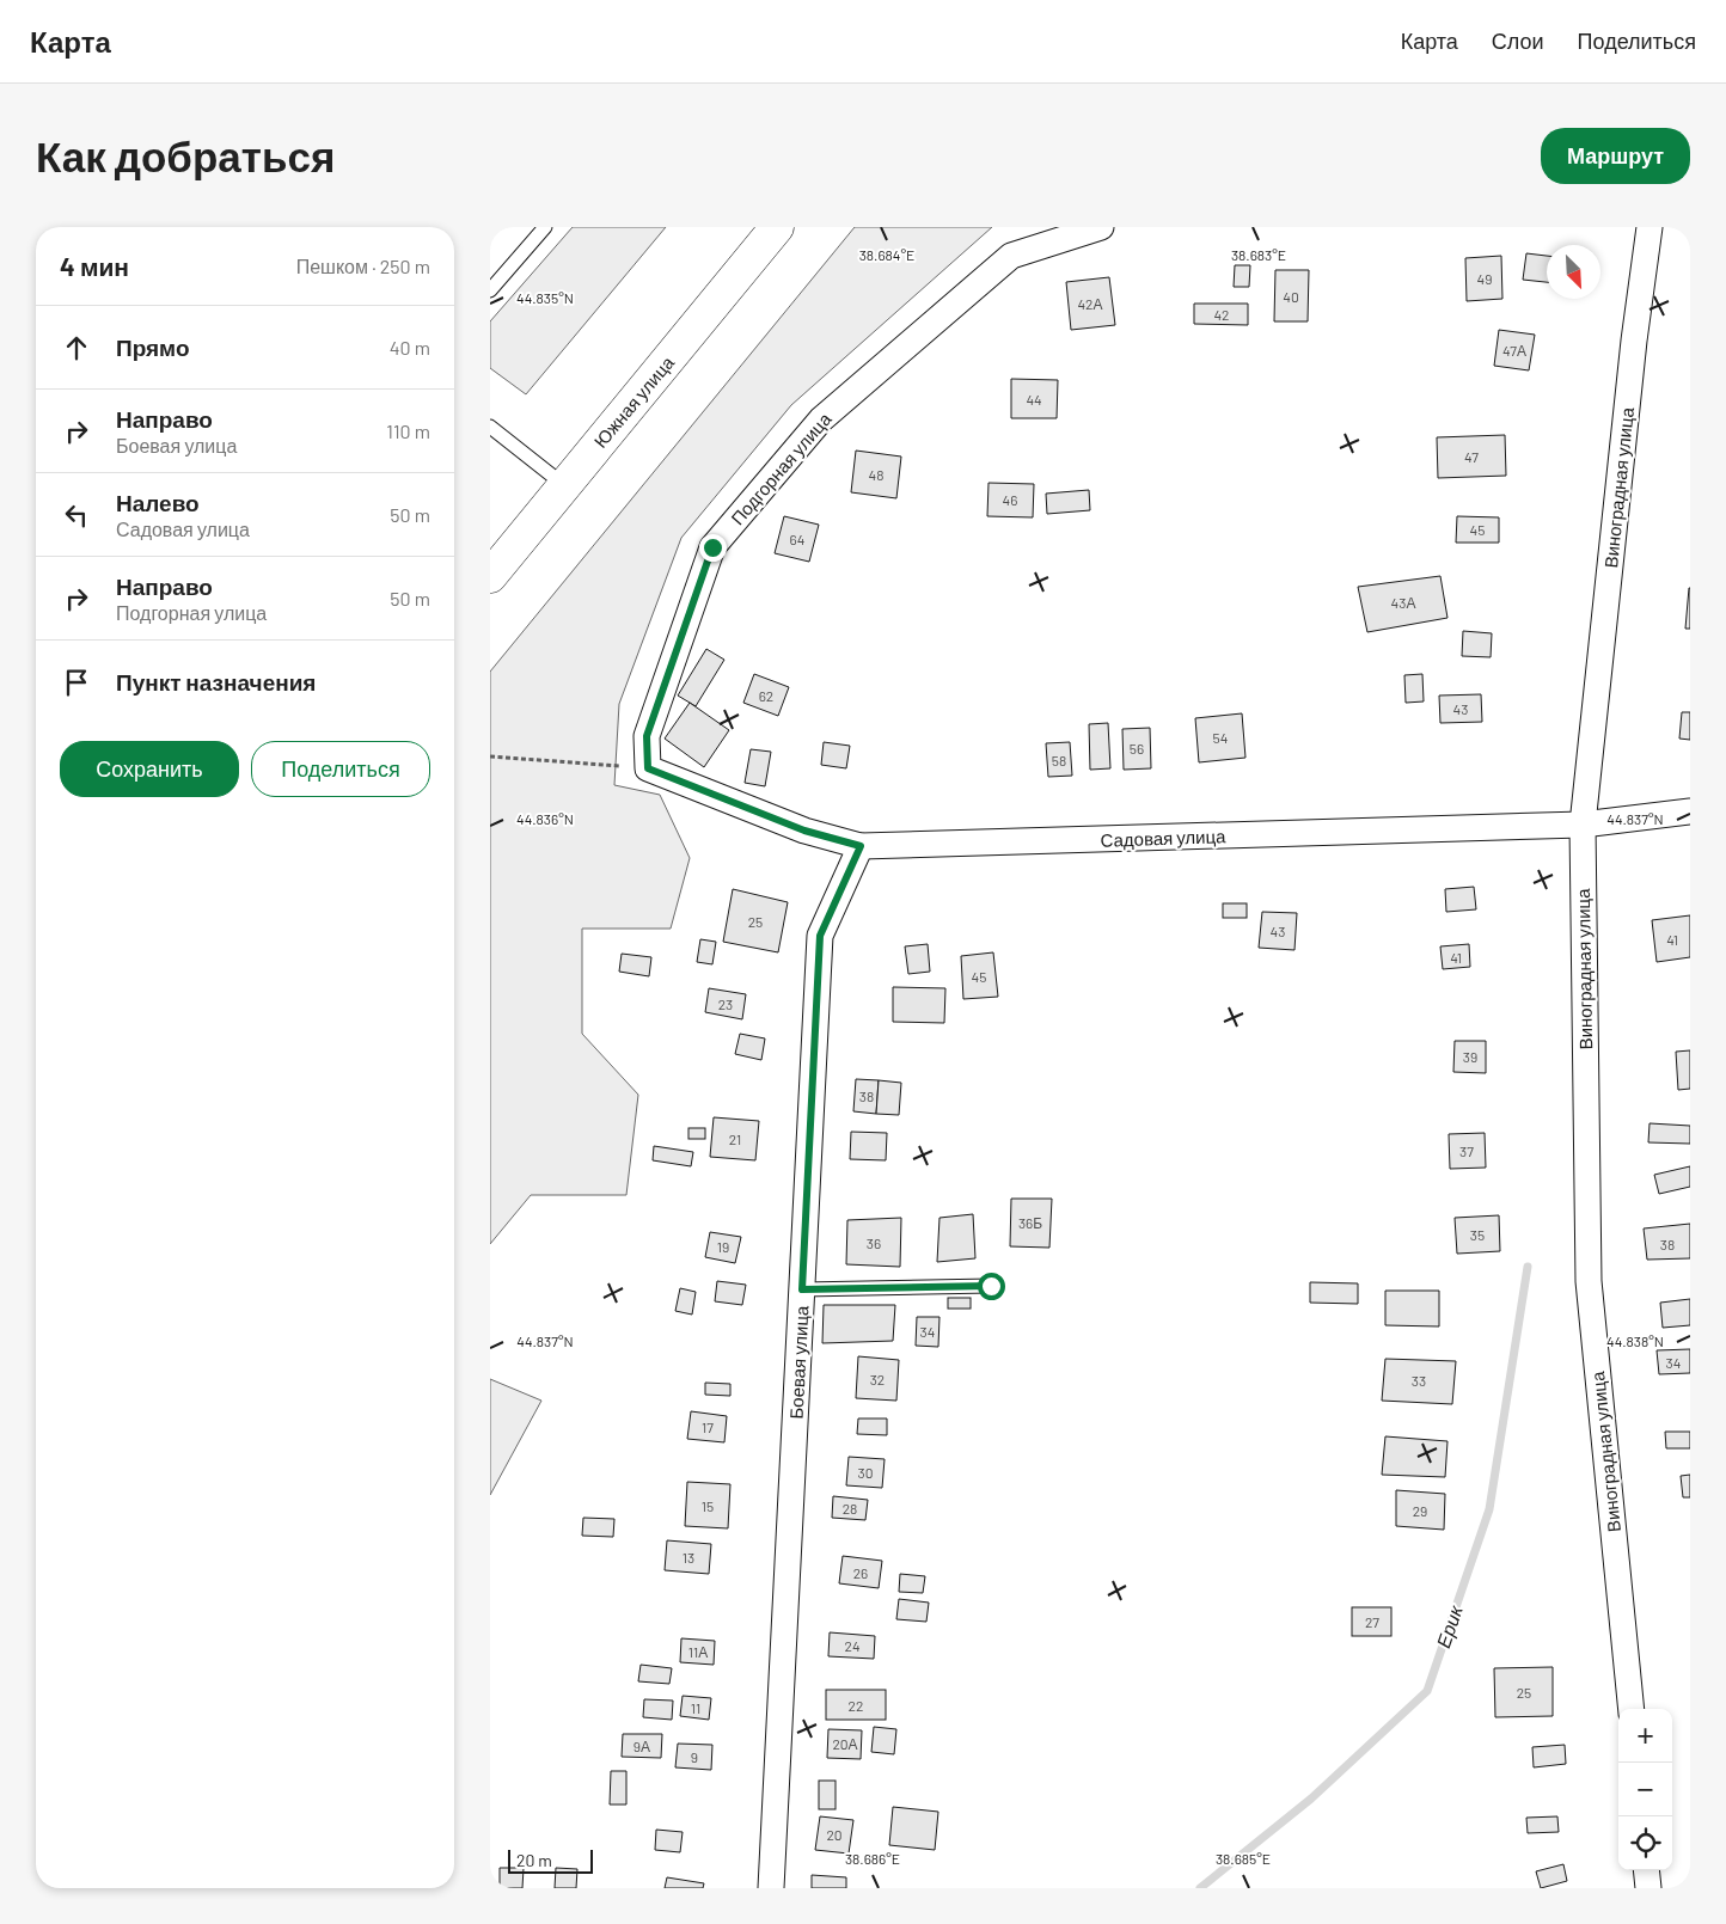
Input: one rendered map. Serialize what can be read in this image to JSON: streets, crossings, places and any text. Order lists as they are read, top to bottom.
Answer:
{
  "streets": {
    "highway": ["Южная улица"],
    "street": [
      "Подгорная улица",
      "Виноградная улица",
      "Садовая улица",
      "Боевая улица"
    ]
  },
  "crossings": [
    ["Подгорная улица", "Садовая улица"],
    ["Виноградная улица", "Садовая улица"],
    ["Садовая улица", "Боевая улица"]
  ],
  "water": ["Ерик"],
  "house_numbers": [
    "49",
    "40",
    "42А",
    "42",
    "47А",
    "44",
    "47",
    "48",
    "46",
    "45",
    "64",
    "43А",
    "62",
    "43",
    "54",
    "56",
    "58",
    "25",
    "43",
    "41",
    "41",
    "45",
    "23",
    "39",
    "38",
    "21",
    "37",
    "36Б",
    "35",
    "36",
    "38",
    "19",
    "34",
    "34",
    "32",
    "33",
    "17",
    "30",
    "15",
    "28",
    "29",
    "13",
    "26",
    "27",
    "24",
    "11А",
    "25",
    "22",
    "11",
    "20А",
    "9А",
    "9",
    "20"
  ],
  "scale_bar": "20 m",
  "north": "bottom right",
  "page": {
    "header": "Карта",
    "nav": ["Карта", "Слои", "Поделиться"],
    "buttons": [
      "Маршрут",
      ["Сохранить", "Поделиться"]
    ],
    "title": "Как добраться",
    "heading": ["4 мин", "Пешком · 250 m"],
    "list": [
      ["Прямо", "40 m"],
      ["Направо", "Боевая улица", "110 m"],
      ["Налево", "Садовая улица", "50 m"],
      ["Направо", "Подгорная улица", "50 m"],
      "Пункт назначения"
    ],
    "map_buttons": ["+", "−"],
    "scale": "20 m"
  },
  "coordinates": [
    "38.684°E",
    "38.683°E",
    "44.835°N",
    "44.837°N",
    "44.836°N",
    "44.838°N",
    "38.686°E",
    "38.685°E"
  ]
}
